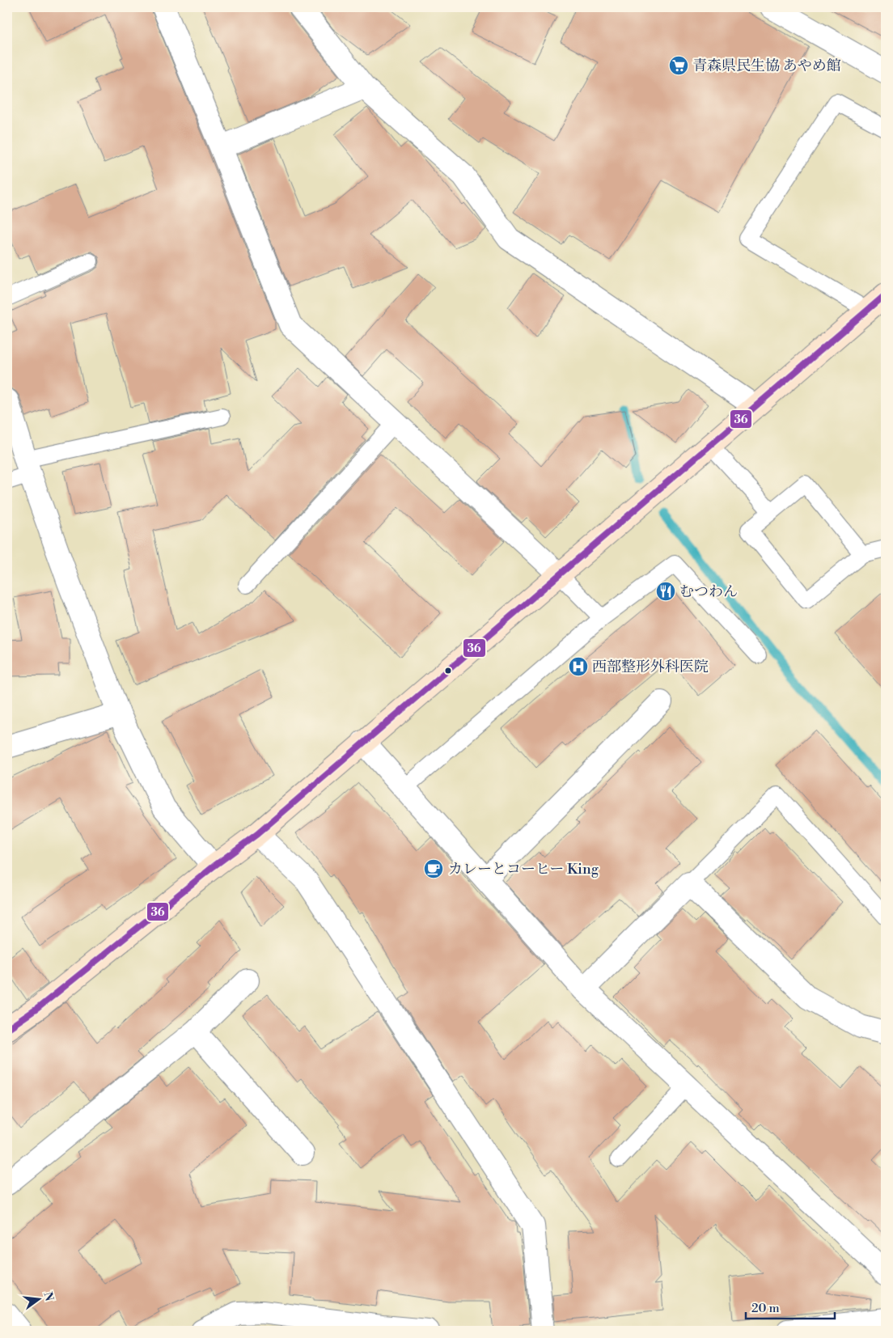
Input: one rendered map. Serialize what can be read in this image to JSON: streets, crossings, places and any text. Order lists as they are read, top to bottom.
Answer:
{
  "places": {
    "supermarket": ["青森県民生協 あやめ館"],
    "restaurant": ["むつわん"],
    "hospital": ["西部整形外科医院"],
    "cafe": ["カレーとコーヒー King"]
  },
  "lines": ["transit line 36"],
  "scale_bar": "20 m",
  "north": "right"
}
